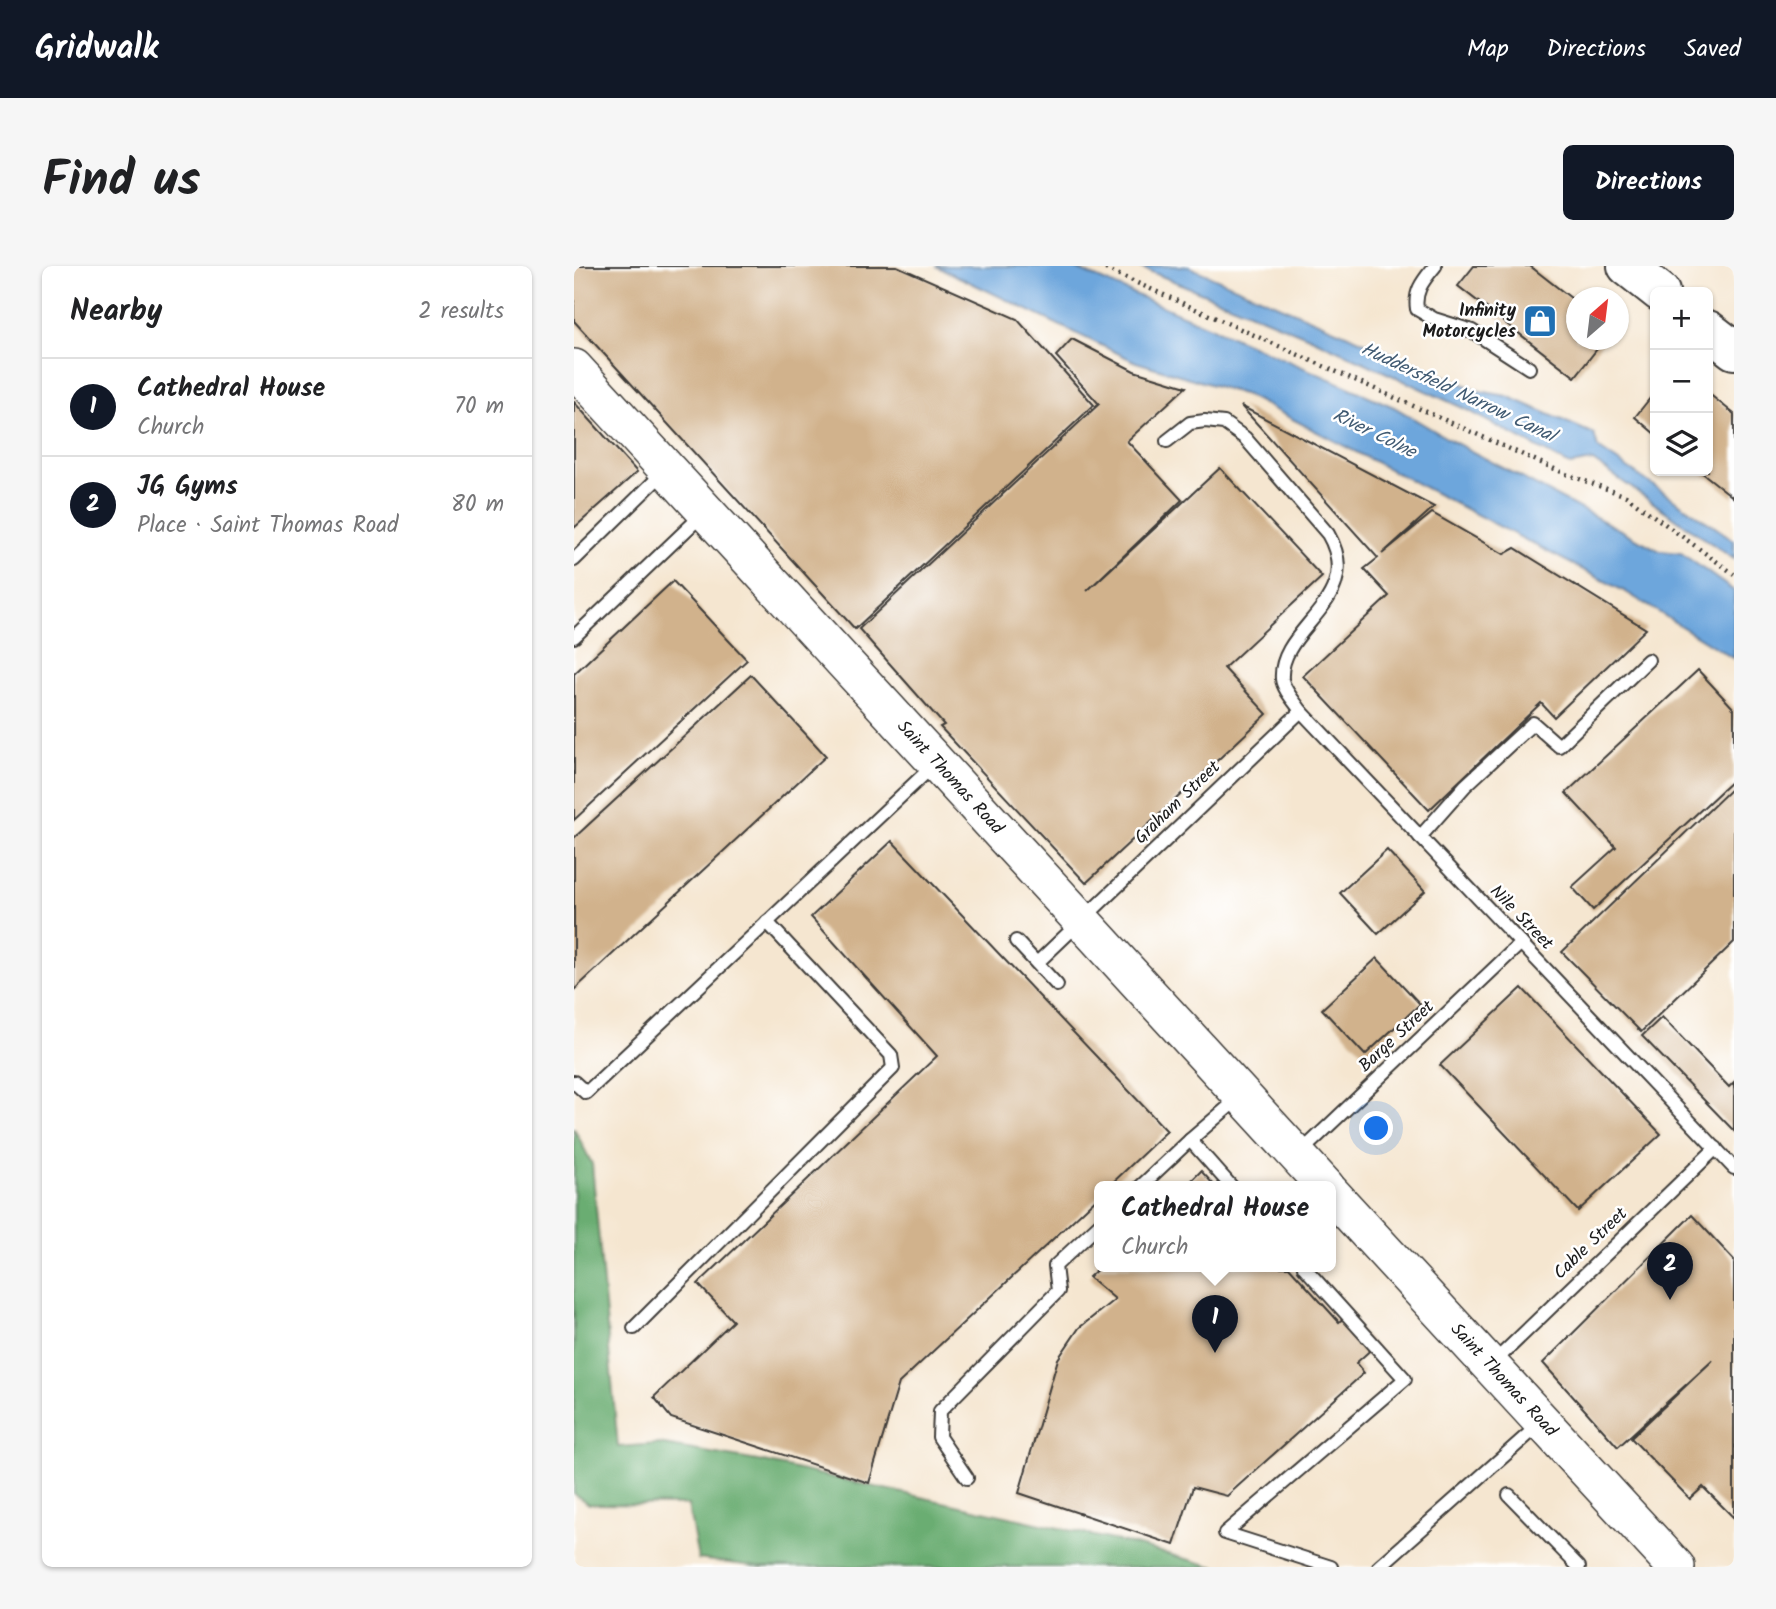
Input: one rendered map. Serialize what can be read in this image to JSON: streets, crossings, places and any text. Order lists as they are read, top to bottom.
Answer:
{
  "streets": {
    "main road": ["Saint Thomas Road"],
    "lane": [
      "Graham Street",
      "Nile Street",
      "Barge Street",
      "Cable Street"
    ]
  },
  "crossings": [
    ["Saint Thomas Road", "Graham Street"],
    ["Saint Thomas Road", "Barge Street"],
    ["Saint Thomas Road", "Cable Street"],
    ["Graham Street", "Nile Street"],
    ["Nile Street", "Barge Street"],
    ["Nile Street", "Cable Street"]
  ],
  "water": ["Huddersfield Narrow Canal", "River Colne"],
  "places": {
    "shop": ["Infinity Motorcycles"]
  },
  "north": "top right",
  "page": {
    "header": "Gridwalk",
    "nav": ["Map", "Directions", "Saved"],
    "title": "Find us",
    "buttons": "Directions",
    "heading": ["Nearby", "2 results"],
    "map_buttons": ["+", "−"],
    "list": [
      {
        "mark": "1",
        "name": "Cathedral House",
        "note": "Church",
        "value": "70 m"
      },
      {
        "mark": "2",
        "name": "JG Gyms",
        "note": "Place · Saint Thomas Road",
        "value": "80 m"
      }
    ],
    "popup": ["Cathedral House", "Church"],
    "pins": ["2", "1"]
  }
}
